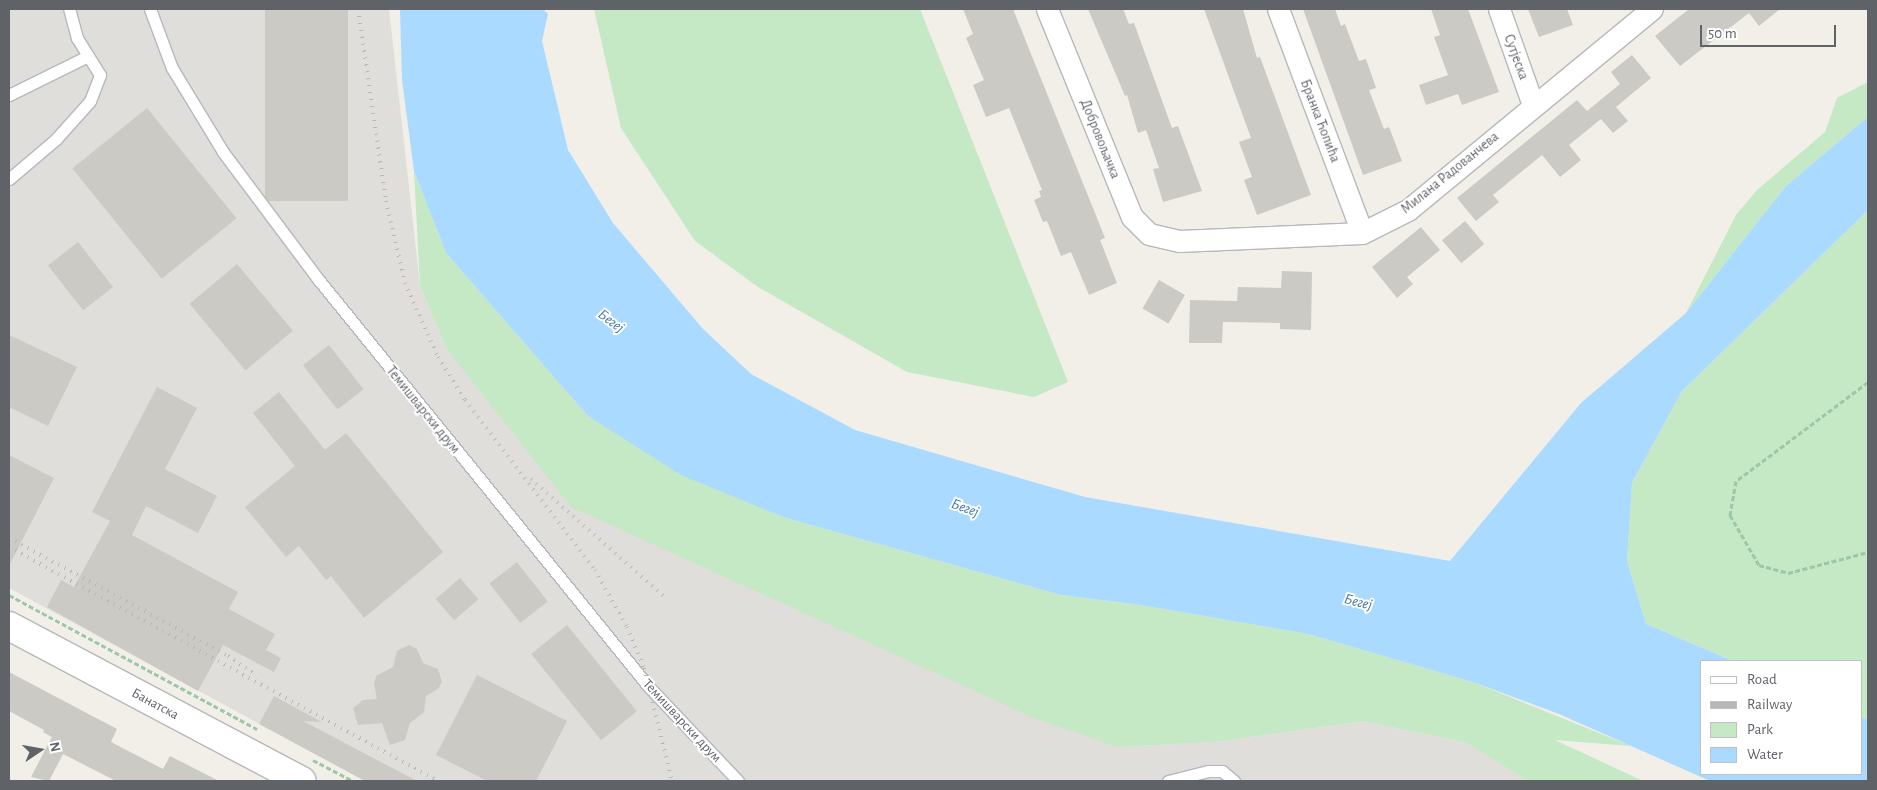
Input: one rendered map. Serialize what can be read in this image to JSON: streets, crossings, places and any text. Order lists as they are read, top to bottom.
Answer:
{
  "streets": {
    "main road": ["Банатска"],
    "street": [
      "Сутјеска",
      "Бранка Ћопића",
      "Добровољачка",
      "Милана Радованчева"
    ],
    "lane": ["Темишварски друм"]
  },
  "crossings": [
    ["Сутјеска", "Милана Радованчева"],
    ["Бранка Ћопића", "Милана Радованчева"],
    ["Добровољачка", "Милана Радованчева"]
  ],
  "water": ["Бегеј"],
  "legend": [
    "Road",
    "Railway",
    "Park",
    "Water"
  ],
  "scale_bar": "50 m",
  "north": "right"
}
